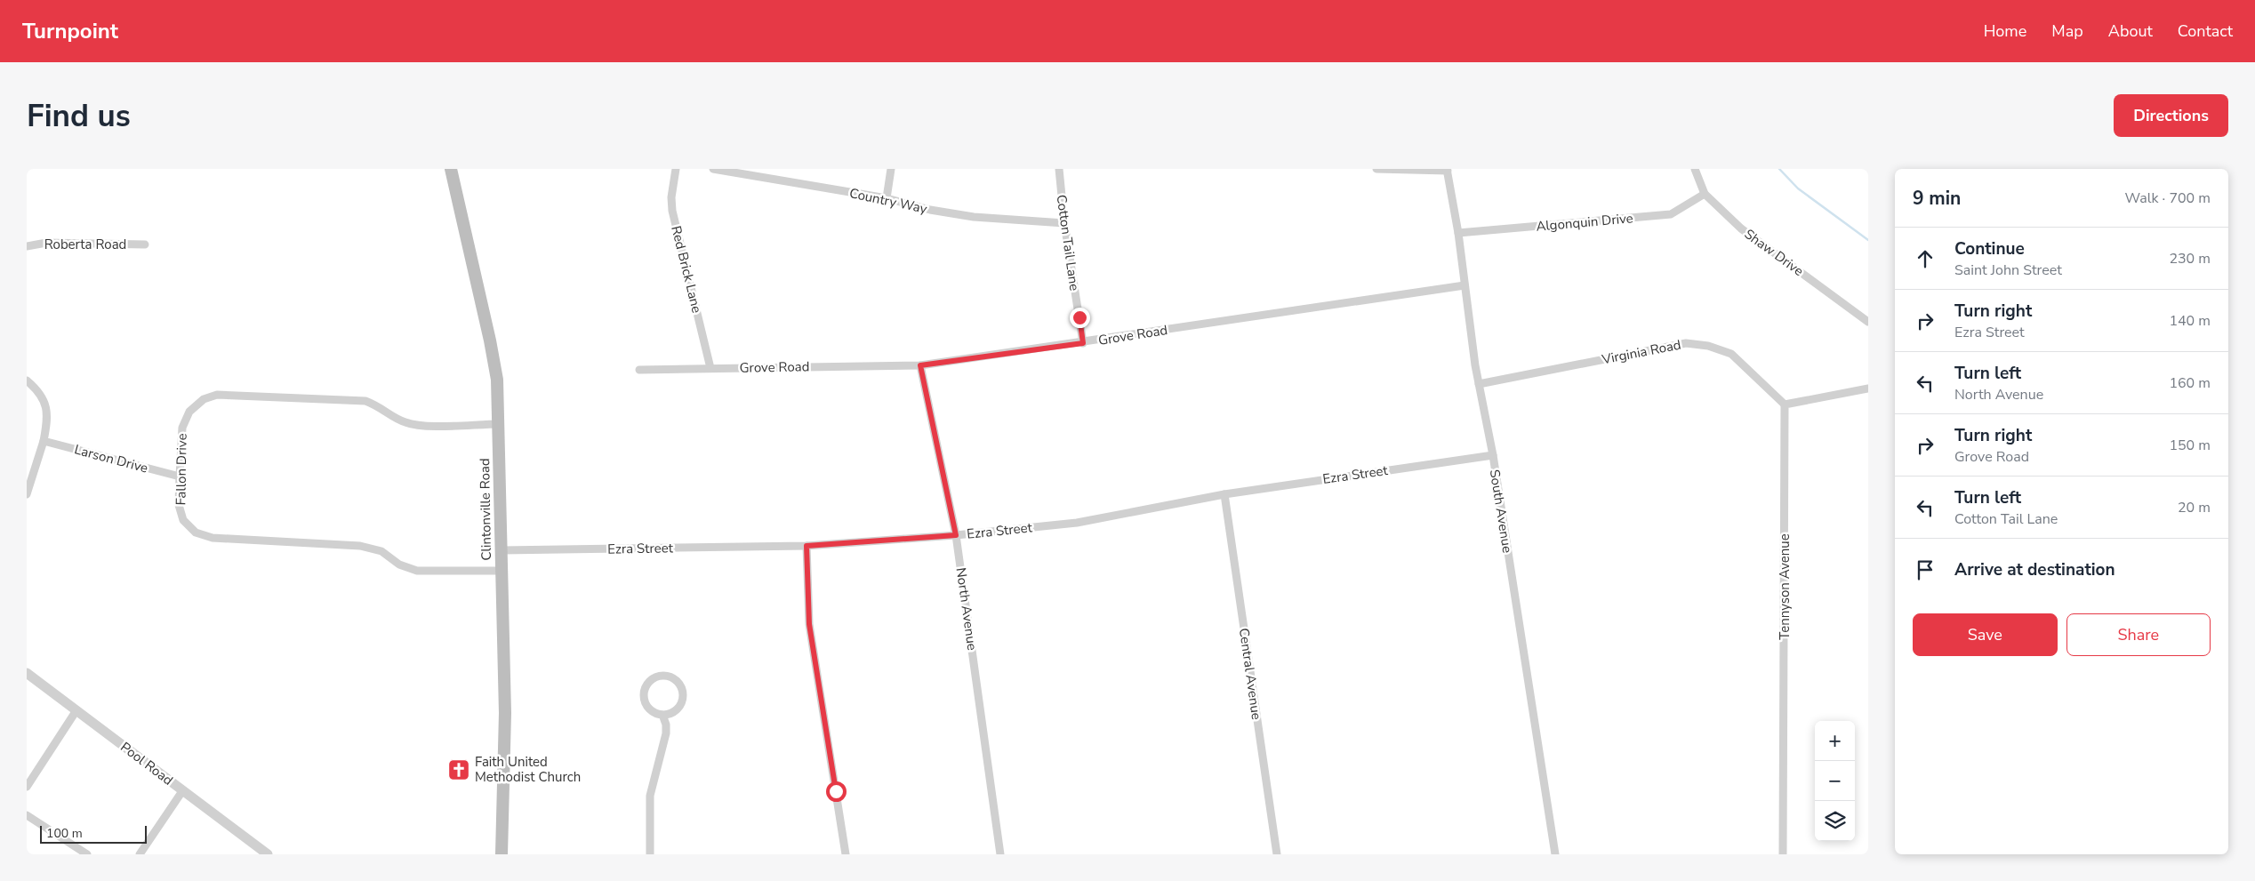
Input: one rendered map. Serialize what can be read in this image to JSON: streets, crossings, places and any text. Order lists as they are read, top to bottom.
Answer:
{
  "streets": {
    "main road": ["Clintonville Road"],
    "street": [
      "Country Way",
      "Algonquin Drive",
      "Cotton Tail Lane",
      "Roberta Road",
      "Shaw Drive",
      "Red Brick Lane",
      "Grove Road",
      "Virginia Road",
      "Larson Drive",
      "Fallon Drive",
      "Ezra Street",
      "South Avenue",
      "Tennyson Avenue",
      "North Avenue",
      "Central Avenue",
      "Pool Road"
    ]
  },
  "crossings": [
    ["Country Way", "Cotton Tail Lane"],
    ["Algonquin Drive", "Shaw Drive"],
    ["Algonquin Drive", "South Avenue"],
    ["Cotton Tail Lane", "Grove Road"],
    ["Red Brick Lane", "Grove Road"],
    ["Grove Road", "South Avenue"],
    ["Grove Road", "North Avenue"],
    ["Virginia Road", "South Avenue"],
    ["Virginia Road", "Tennyson Avenue"],
    ["Larson Drive", "Fallon Drive"],
    ["Fallon Drive", "Clintonville Road"],
    ["Ezra Street", "Clintonville Road"],
    ["Ezra Street", "South Avenue"],
    ["Ezra Street", "North Avenue"],
    ["Ezra Street", "Central Avenue"]
  ],
  "places": {
    "church": ["Faith United Methodist Church"]
  },
  "scale_bar": "100 m",
  "page": {
    "header": "Turnpoint",
    "nav": [
      "Home",
      "Map",
      "About",
      "Contact"
    ],
    "buttons": [
      "Directions",
      ["Save", "Share"]
    ],
    "title": "Find us",
    "heading": ["9 min", "Walk · 700 m"],
    "list": [
      ["Continue", "Saint John Street", "230 m"],
      ["Turn right", "Ezra Street", "140 m"],
      ["Turn left", "North Avenue", "160 m"],
      ["Turn right", "Grove Road", "150 m"],
      ["Turn left", "Cotton Tail Lane", "20 m"],
      "Arrive at destination"
    ],
    "map_buttons": ["+", "−"],
    "scale": "100 m"
  }
}
